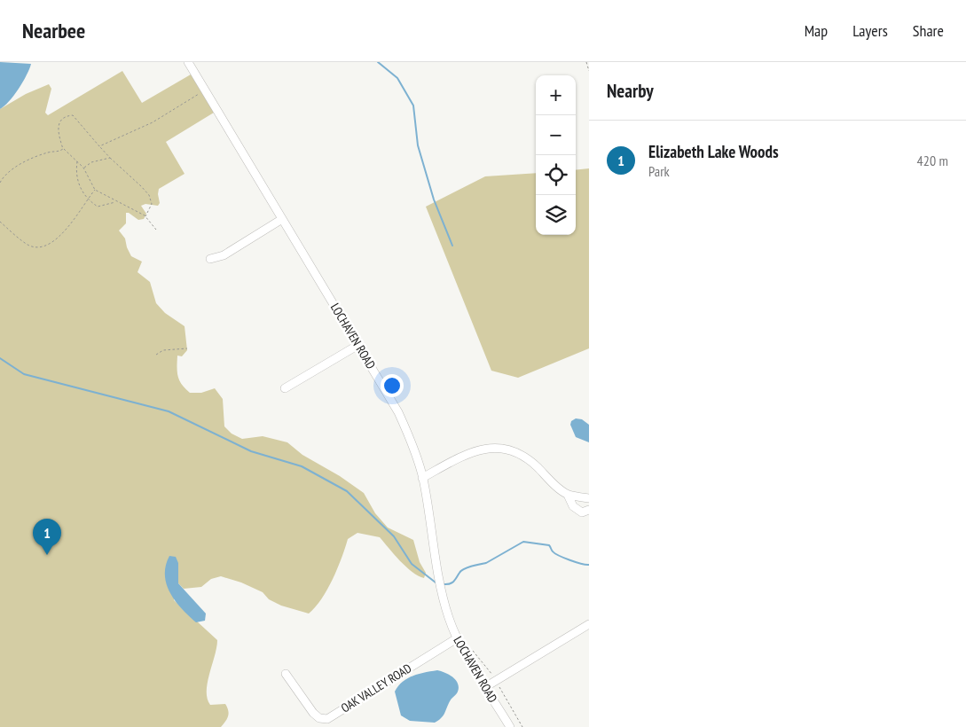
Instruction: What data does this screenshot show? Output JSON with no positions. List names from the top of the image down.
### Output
{
  "streets": {
    "street": ["LOCHAVEN ROAD", "OAK VALLEY ROAD"]
  },
  "crossings": [
    ["LOCHAVEN ROAD", "OAK VALLEY ROAD"]
  ],
  "page": {
    "header": "Nearbee",
    "nav": ["Map", "Layers", "Share"],
    "heading": "Nearby",
    "map_buttons": ["+", "−"],
    "list": [
      {
        "mark": "1",
        "name": "Elizabeth Lake Woods",
        "note": "Park",
        "value": "420 m"
      }
    ],
    "pins": "1"
  }
}
